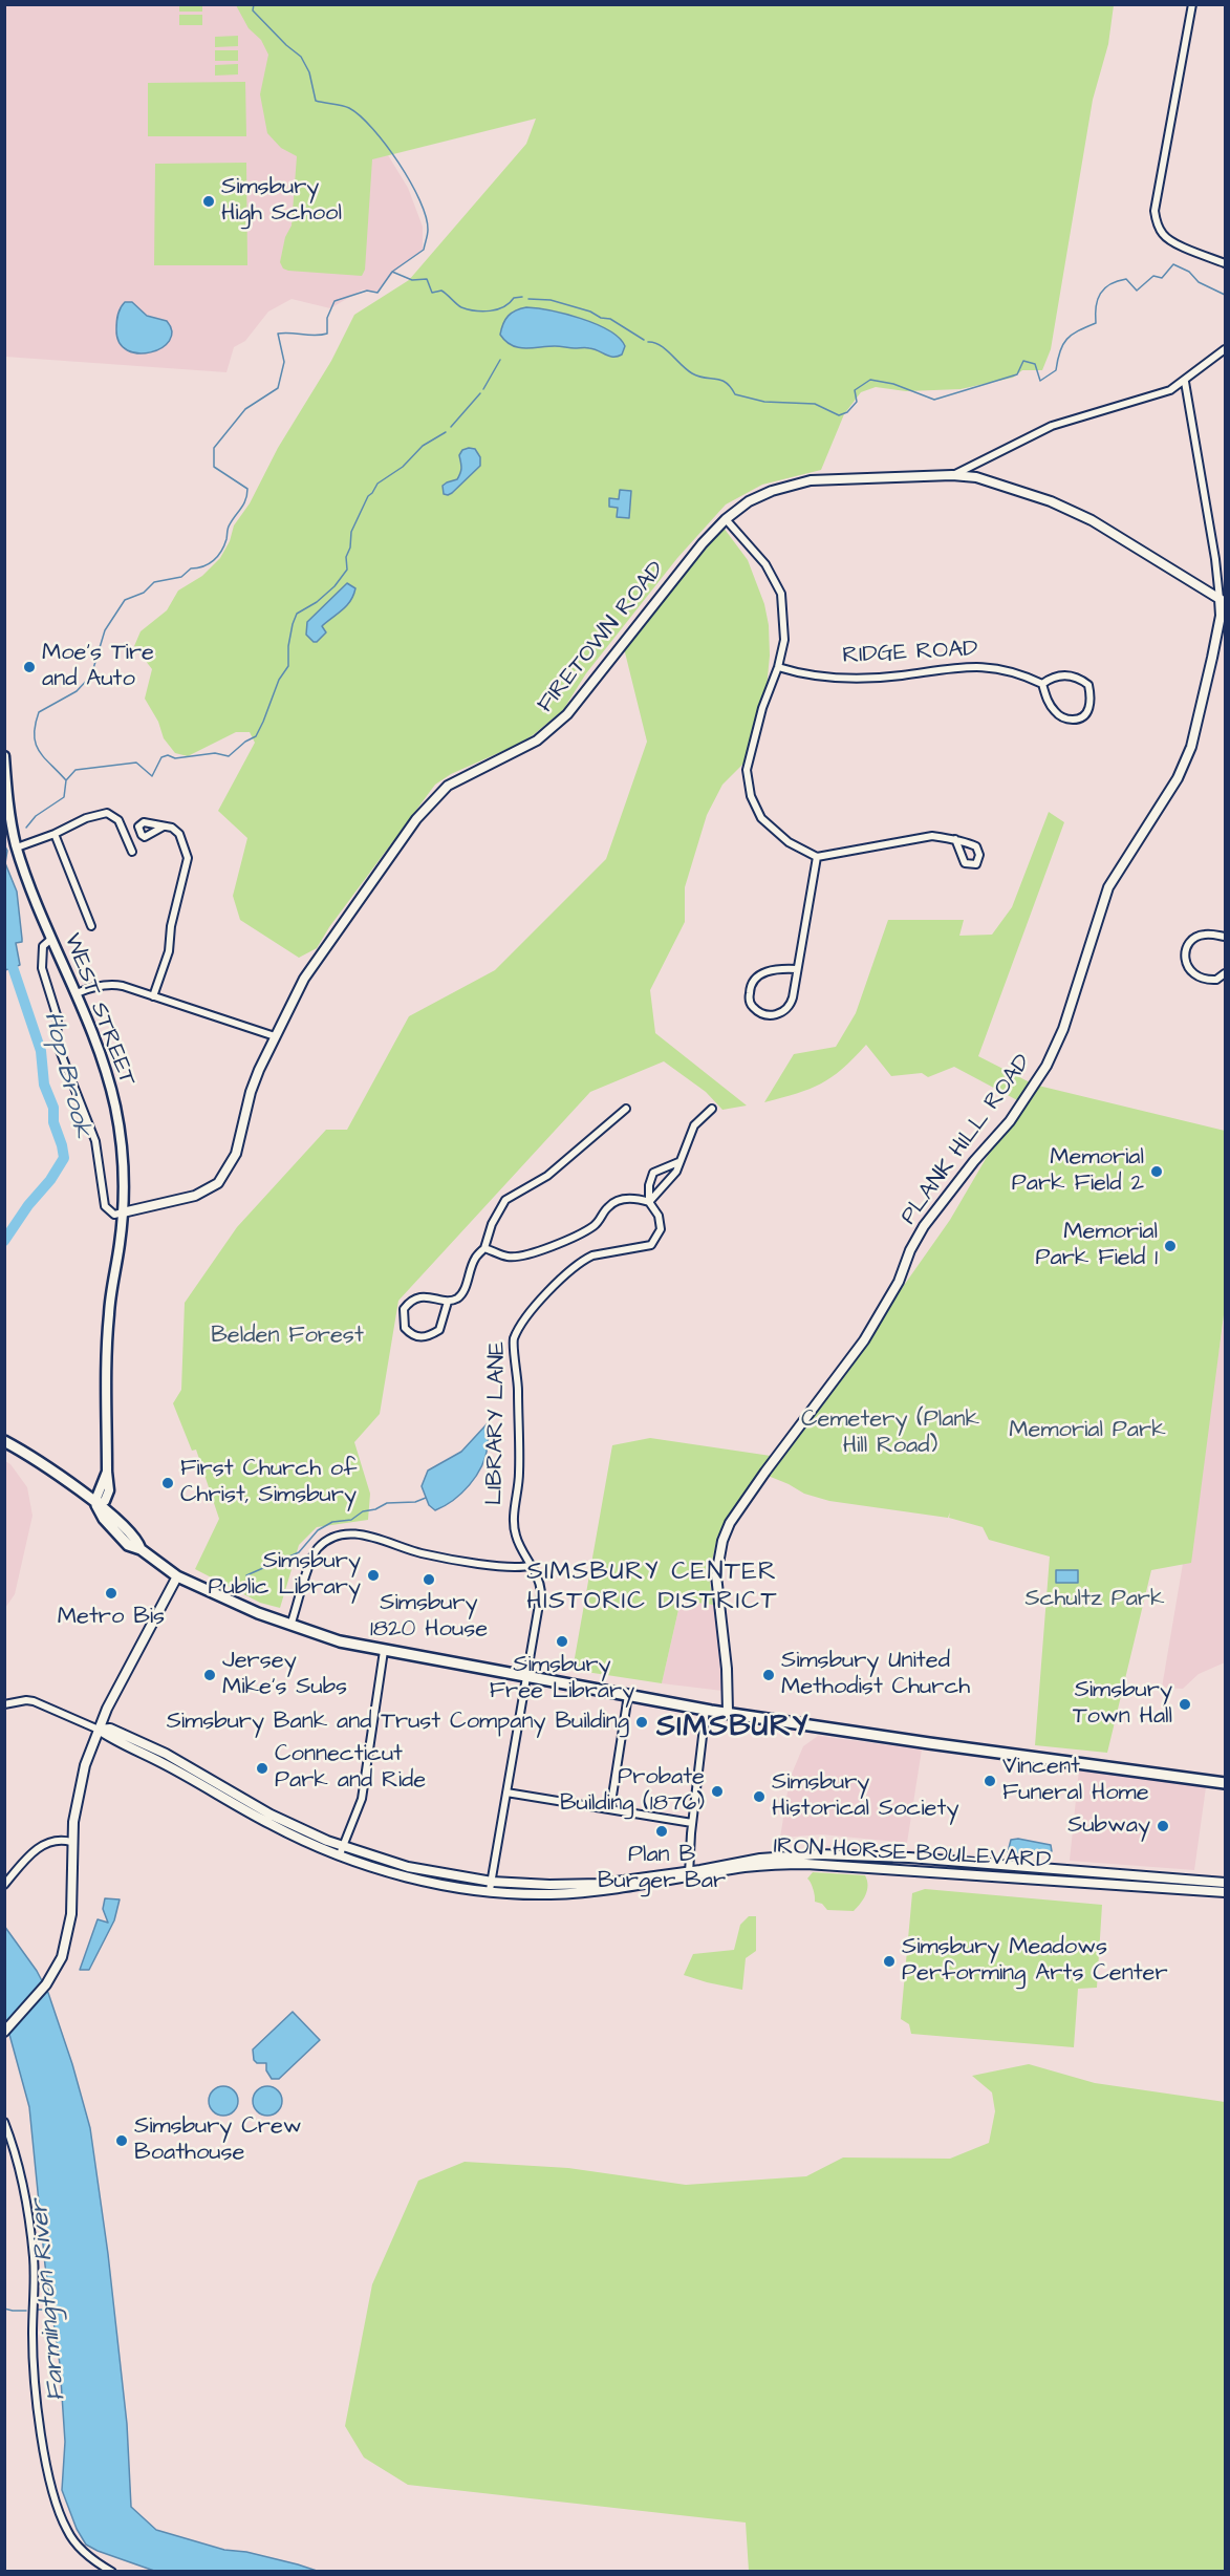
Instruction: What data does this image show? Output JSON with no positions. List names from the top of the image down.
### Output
{
  "streets": {
    "main road": ["WEST STREET"],
    "street": [
      "FIRETOWN ROAD",
      "RIDGE ROAD",
      "PLANK HILL ROAD",
      "LIBRARY LANE",
      "IRON HORSE BOULEVARD"
    ]
  },
  "crossings": [
    ["FIRETOWN ROAD", "WEST STREET"],
    ["FIRETOWN ROAD", "PLANK HILL ROAD"],
    ["LIBRARY LANE", "IRON HORSE BOULEVARD"]
  ],
  "districts": ["SIMSBURY CENTER HISTORIC DISTRICT", "SIMSBURY"],
  "water": ["Hop Brook", "Farmington River"],
  "parks": [
    "Belden Forest",
    "Cemetery (Plank Hill Road)",
    "Memorial Park",
    "Schultz Park"
  ],
  "places": [
    "Simsbury High School",
    "Moe's Tire and Auto",
    "Memorial Park Field 2",
    "Memorial Park Field 1",
    "First Church of Christ, Simsbury",
    "Simsbury Public Library",
    "Simsbury 1820 House",
    "Metro Bis",
    "Simsbury Free Library",
    "Jersey Mike's Subs",
    "Simsbury United Methodist Church",
    "Simsbury Town Hall",
    "Simsbury Bank and Trust Company Building",
    "Connecticut Park and Ride",
    "Vincent Funeral Home",
    "Probate Building (1876)",
    "Simsbury Historical Society",
    "Subway",
    "Plan B Burger Bar",
    "Simsbury Meadows Performing Arts Center",
    "Simsbury Crew Boathouse"
  ]
}
